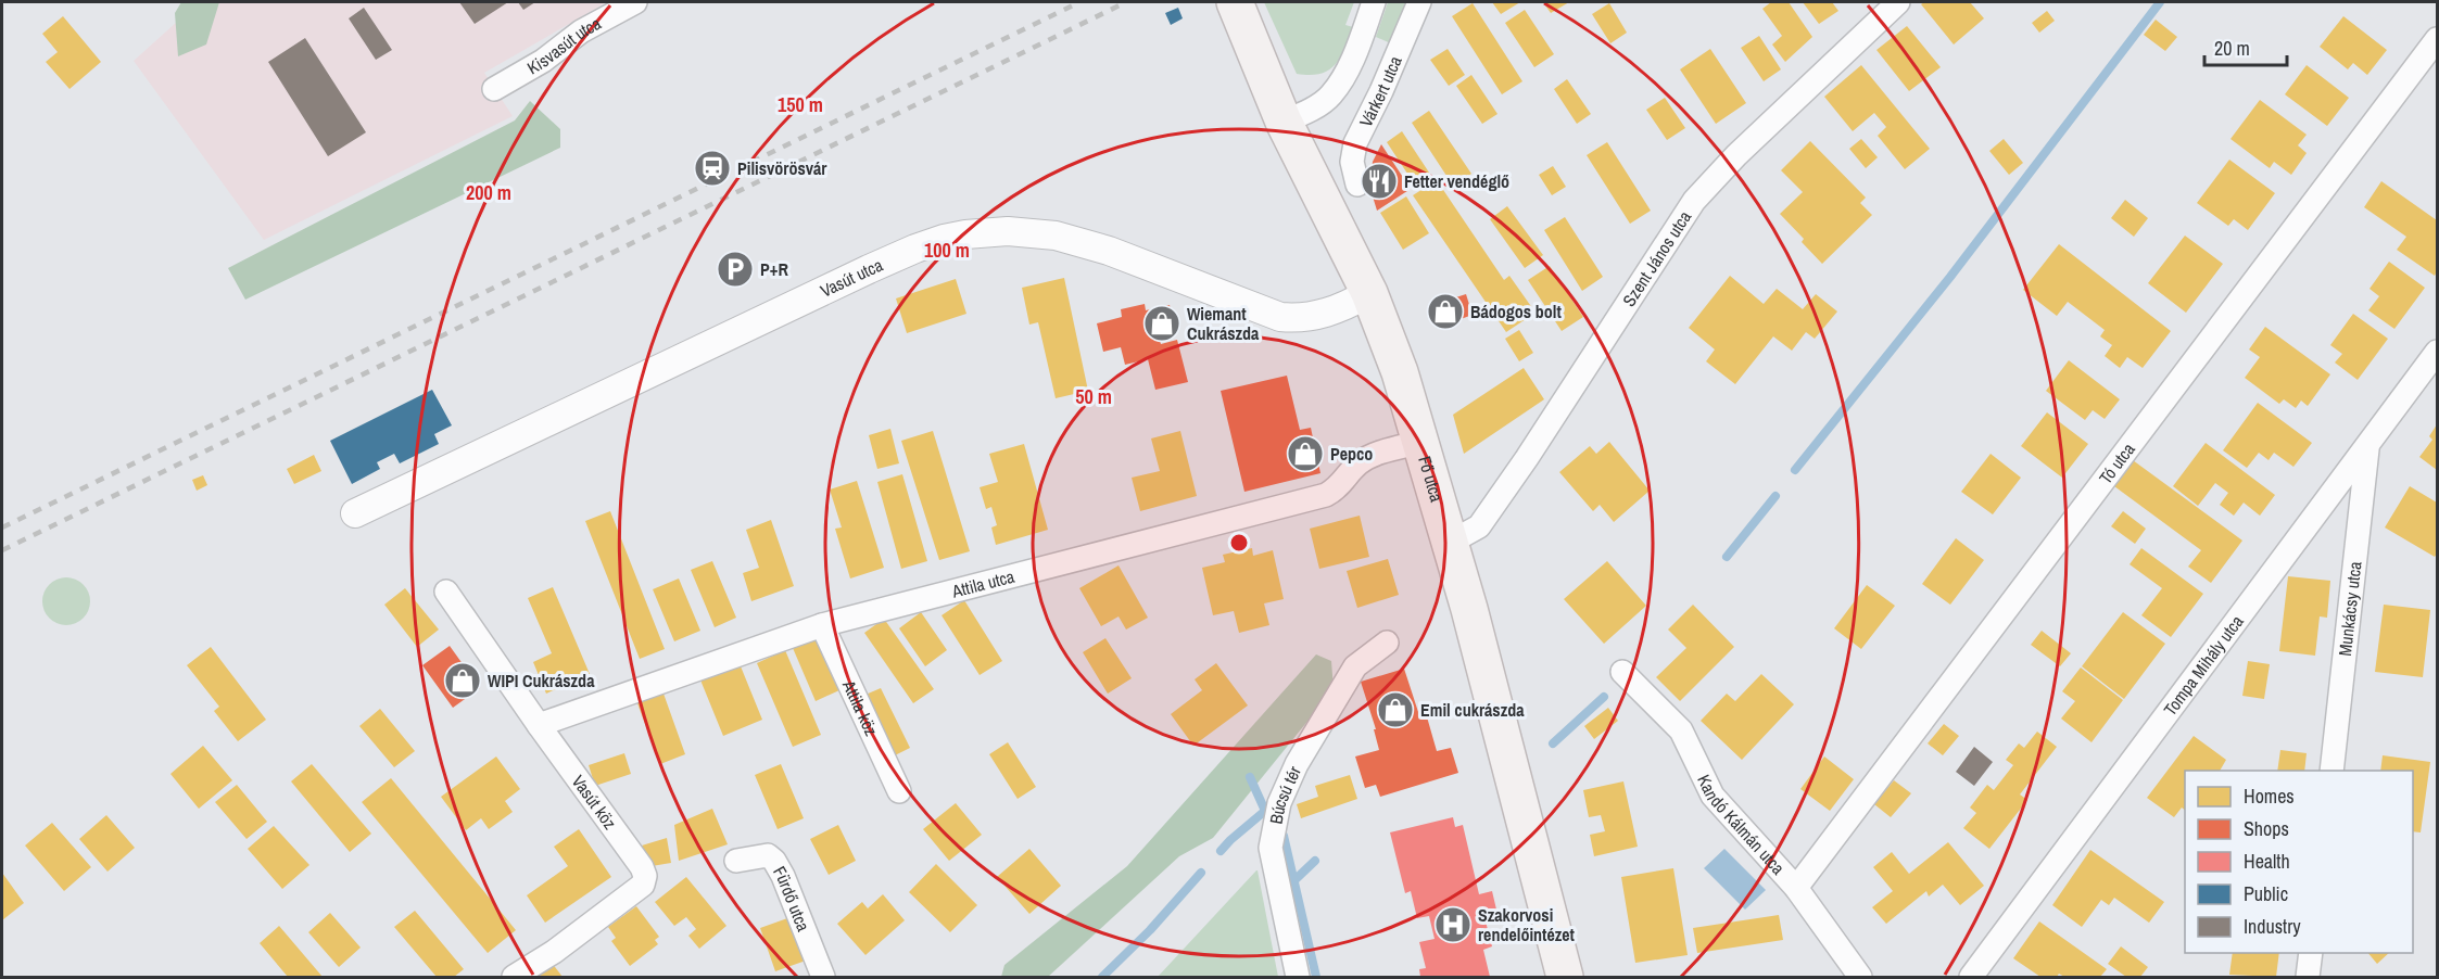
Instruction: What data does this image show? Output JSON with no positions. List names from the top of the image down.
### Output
{
  "streets": {
    "main road": ["Fő utca"],
    "street": [
      "Kisvasút utca",
      "Várkert utca",
      "Szent János utca",
      "Vasút utca",
      "Tó utca",
      "Attila utca",
      "Munkácsy utca",
      "Tompa Mihály utca",
      "Attila köz",
      "Búcsú tér",
      "Vasút köz",
      "Kandó Kálmán utca",
      "Fürdő utca"
    ]
  },
  "crossings": [
    ["Szent János utca", "Fő utca"],
    ["Vasút utca", "Fő utca"],
    ["Tó utca", "Kandó Kálmán utca"],
    ["Fő utca", "Attila utca"],
    ["Attila utca", "Attila köz"],
    ["Attila utca", "Vasút köz"],
    ["Munkácsy utca", "Tompa Mihály utca"]
  ],
  "places": {
    "station": ["Pilisvörösvár"],
    "restaurant": ["Fetter vendéglő"],
    "parking": ["P+R"],
    "shop": [
      "Bádogos bolt",
      "Wiemant Cukrászda",
      "Pepco",
      "WIPI Cukrászda",
      "Emil cukrászda"
    ],
    "hospital": ["Szakorvosi rendelőintézet"]
  },
  "legend": [
    "Homes",
    "Shops",
    "Health",
    "Public",
    "Industry"
  ],
  "scale_bar": "20 m",
  "rings": [
    "150 m",
    "200 m",
    "100 m",
    "50 m"
  ]
}
